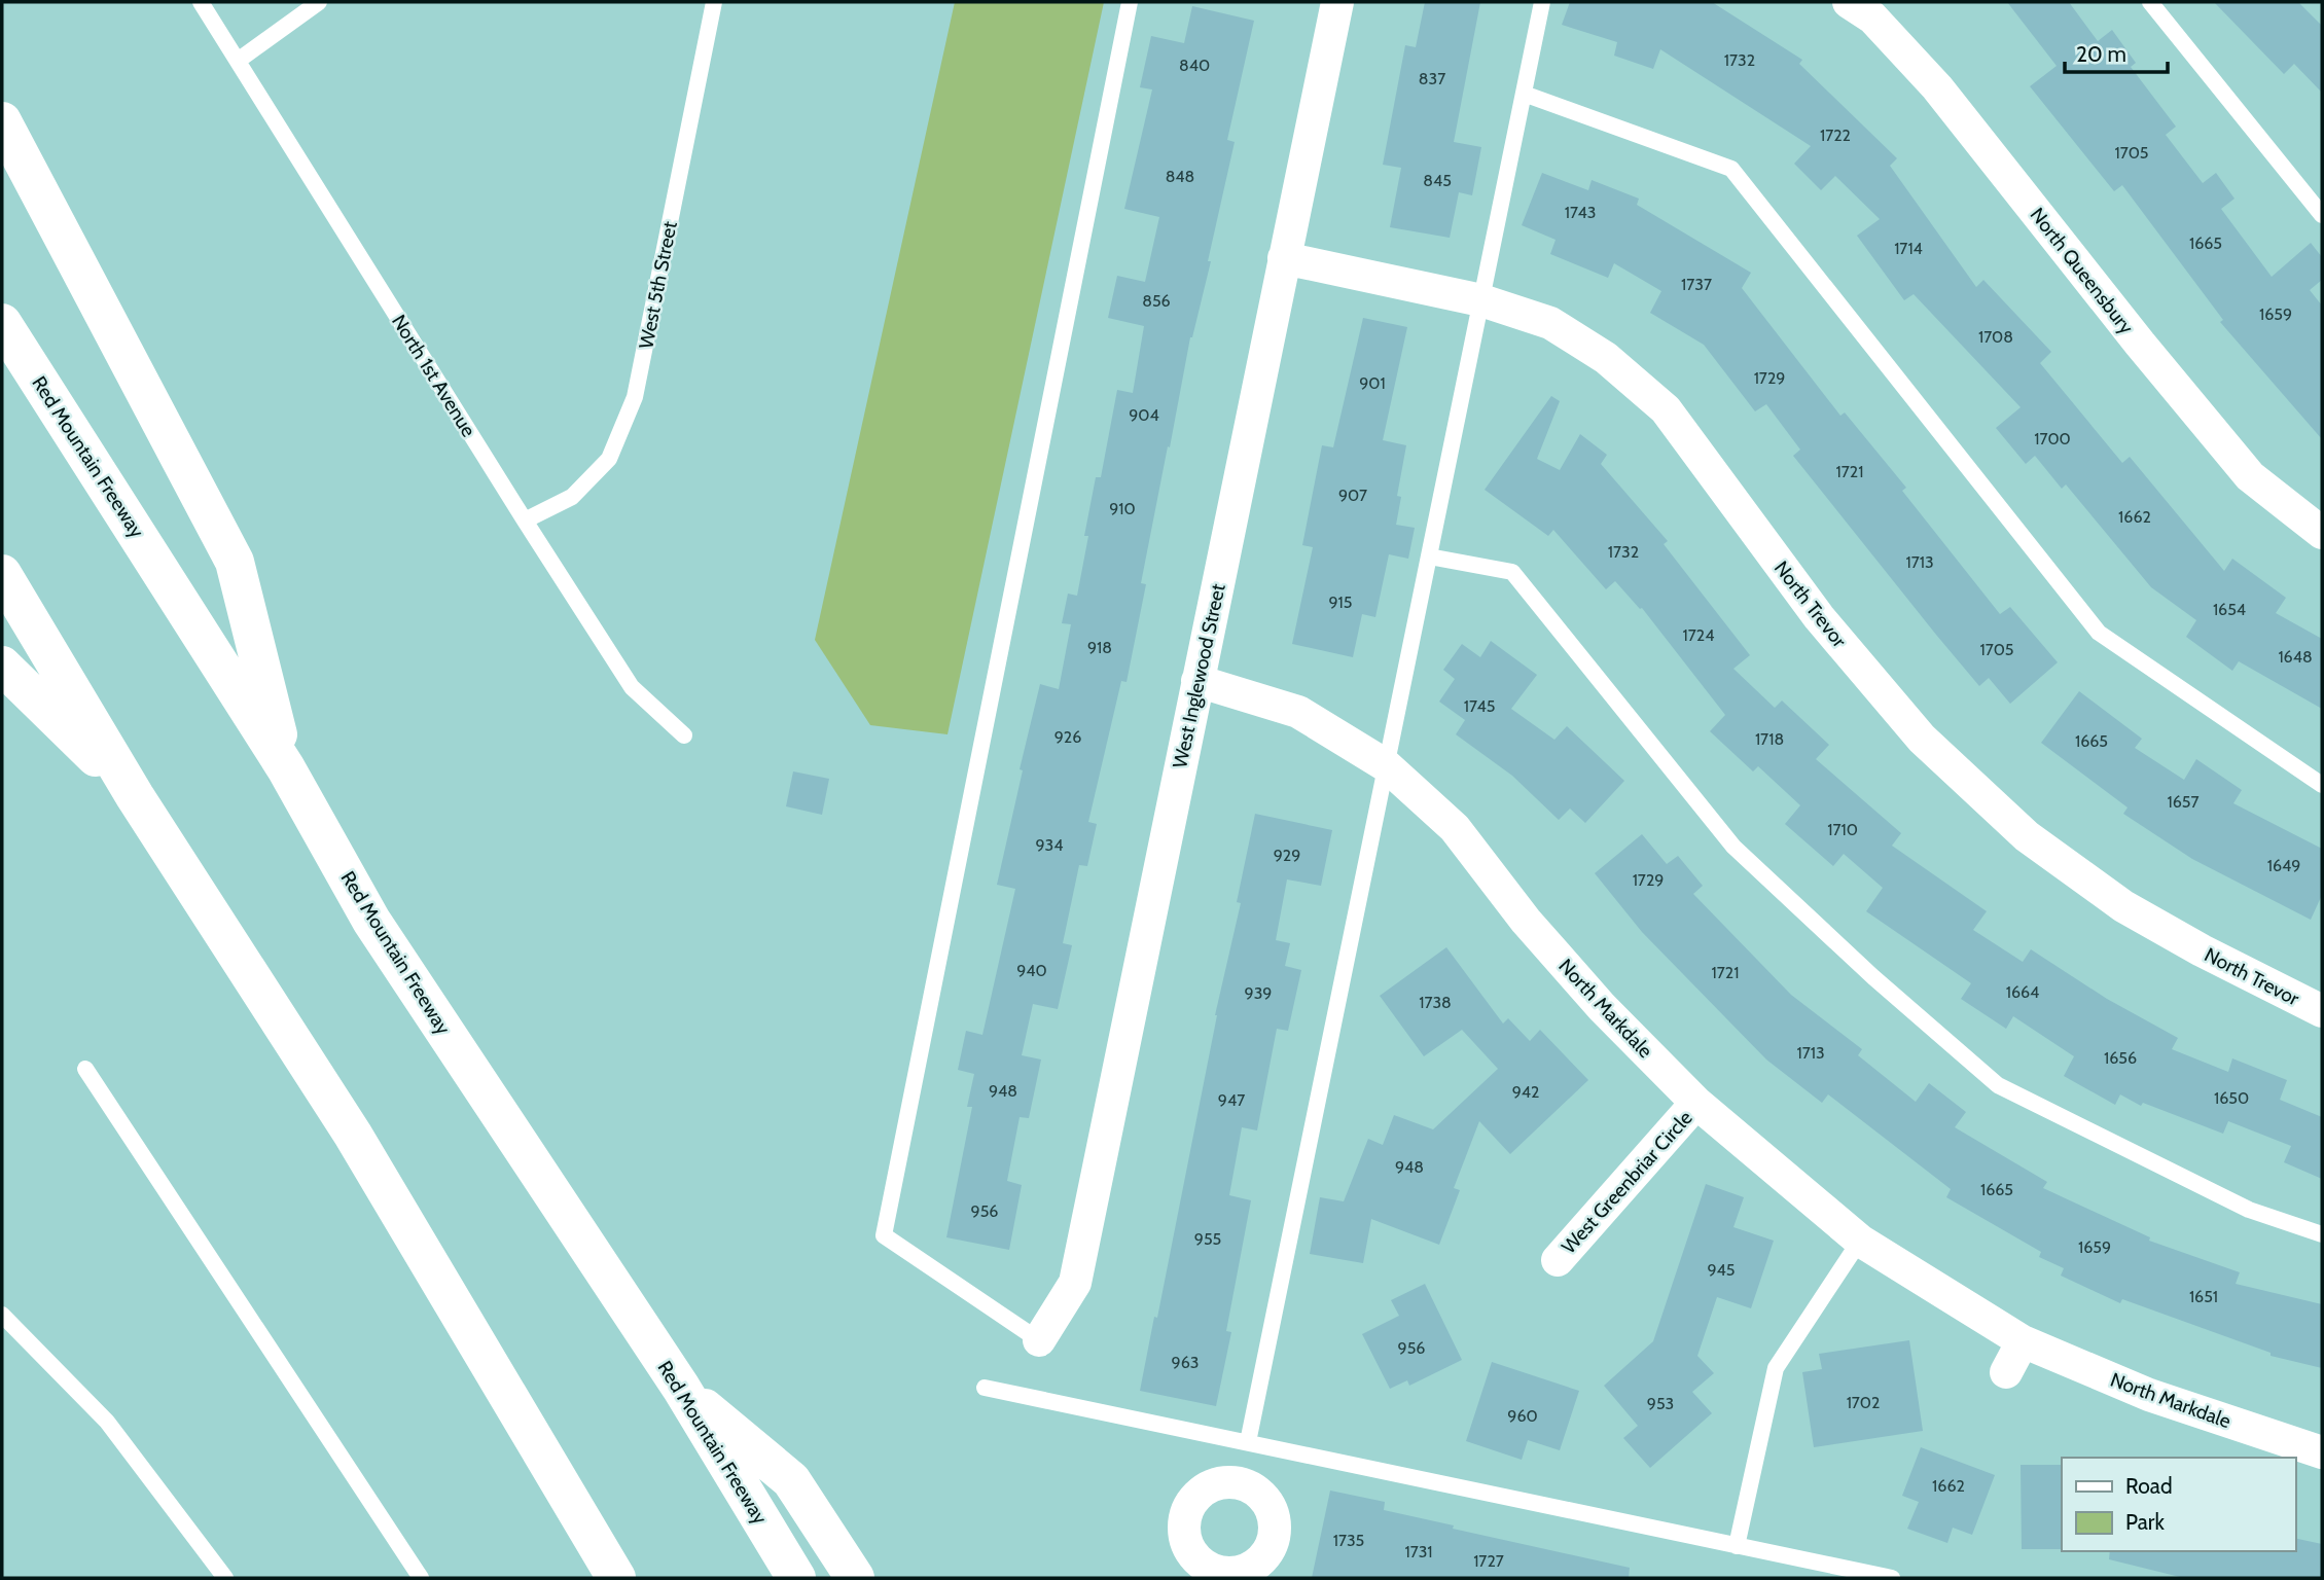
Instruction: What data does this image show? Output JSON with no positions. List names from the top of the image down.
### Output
{
  "streets": {
    "highway": ["Red Mountain Freeway"],
    "street": [
      "North Queensbury",
      "North Trevor",
      "West Inglewood Street",
      "North Markdale",
      "West Greenbriar Circle"
    ],
    "lane": ["West 5th Street", "North 1st Avenue"]
  },
  "crossings": [
    ["West 5th Street", "North 1st Avenue"],
    ["North Trevor", "West Inglewood Street"],
    ["West Inglewood Street", "North Markdale"],
    ["North Markdale", "West Greenbriar Circle"]
  ],
  "house_numbers": [
    "1732",
    "840",
    "837",
    "1722",
    "1705",
    "848",
    "845",
    "1743",
    "1665",
    "1714",
    "1737",
    "856",
    "1659",
    "1708",
    "1729",
    "901",
    "904",
    "1700",
    "1721",
    "907",
    "910",
    "1662",
    "1732",
    "1713",
    "915",
    "1654",
    "1724",
    "918",
    "1705",
    "1648",
    "1745",
    "926",
    "1718",
    "1665",
    "1657",
    "1710",
    "934",
    "929",
    "1649",
    "1729",
    "940",
    "1721",
    "1664",
    "939",
    "1738",
    "1713",
    "1656",
    "948",
    "942",
    "1650",
    "947",
    "948",
    "1665",
    "956",
    "955",
    "1659",
    "945",
    "1651",
    "956",
    "963",
    "1702",
    "953",
    "960",
    "1662",
    "1735",
    "1731",
    "1727"
  ],
  "legend": ["Road", "Park"],
  "scale_bar": "20 m"
}
